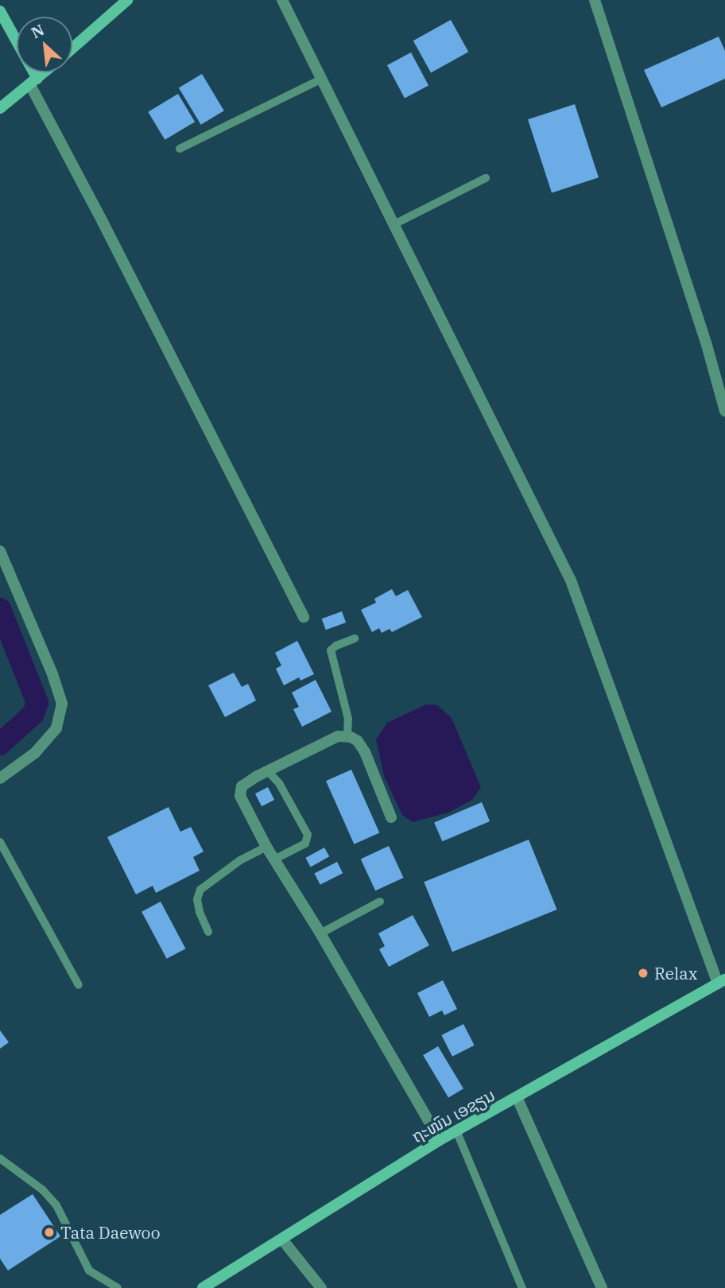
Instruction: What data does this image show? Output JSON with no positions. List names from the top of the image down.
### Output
{
  "streets": {
    "main road": ["ຖະໜົນ ເອຊຽນ"]
  },
  "places": ["Relax", "Tata Daewoo"],
  "north": "top left"
}
